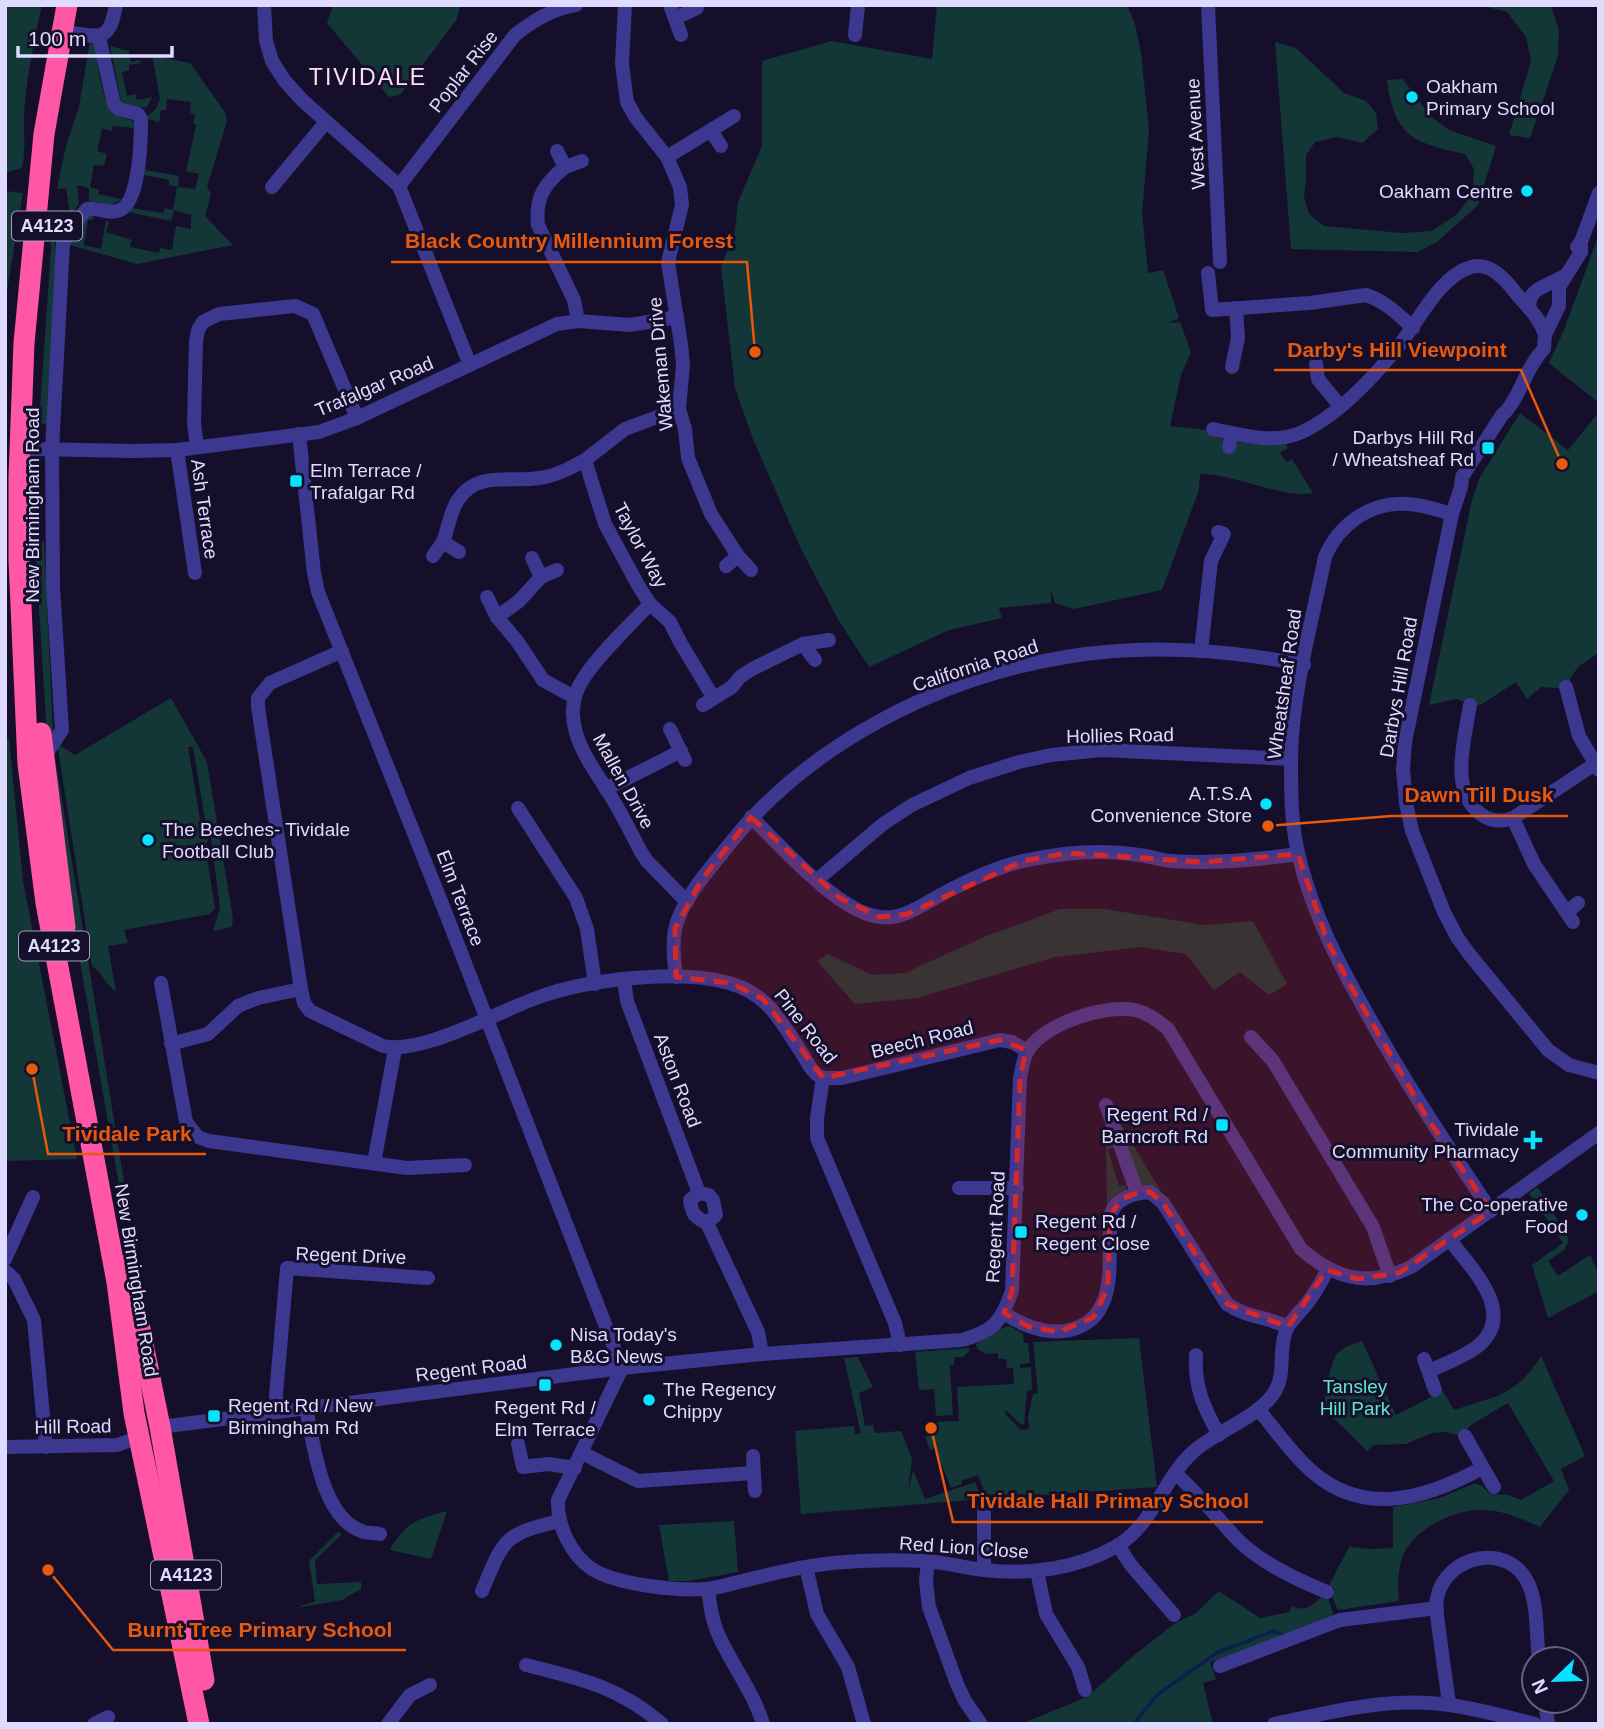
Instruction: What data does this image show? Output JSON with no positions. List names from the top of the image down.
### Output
{
  "streets": {
    "highway": ["A4123", "New Birmingham Road"],
    "street": [
      "Poplar Rise",
      "West Avenue",
      "Wakeman Drive",
      "Trafalgar Road",
      "Ash Terrace",
      "Taylor Way",
      "California Road",
      "Wheatsheaf Road",
      "Darbys Hill Road",
      "Hollies Road",
      "Mallen Drive",
      "Elm Terrace",
      "Pine Road",
      "Beech Road",
      "Aston Road",
      "Regent Road",
      "Regent Drive",
      "Hill Road",
      "Red Lion Close"
    ]
  },
  "crossings": [
    ["Wakeman Drive", "Trafalgar Road"],
    ["Trafalgar Road", "New Birmingham Road"],
    ["Trafalgar Road", "Ash Terrace"],
    ["Trafalgar Road", "Elm Terrace"],
    ["New Birmingham Road", "Regent Road"],
    ["New Birmingham Road", "Hill Road"],
    ["California Road", "Wheatsheaf Road"],
    ["California Road", "Mallen Drive"],
    ["California Road", "Pine Road"],
    ["Wheatsheaf Road", "Darbys Hill Road"],
    ["Wheatsheaf Road", "Hollies Road"],
    ["Elm Terrace", "Pine Road"],
    ["Elm Terrace", "Regent Road"],
    ["Pine Road", "Beech Road"],
    ["Pine Road", "Aston Road"],
    ["Pine Road", "Regent Road"],
    ["Beech Road", "Regent Road"],
    ["Aston Road", "Regent Road"],
    ["Regent Road", "Regent Drive"]
  ],
  "districts": ["TIVIDALE"],
  "parks": ["Tansley Hill Park"],
  "places": {
    "other": [
      "Oakham Primary School",
      "Oakham Centre",
      "Black Country Millennium Forest",
      "Darby's Hill Viewpoint",
      "A.T.S.A Convenience Store",
      "Dawn Till Dusk",
      "The Beeches- Tividale Football Club",
      "Tividale Park",
      "The Co-operative Food",
      "Nisa Today's B&G News",
      "The Regency Chippy",
      "Tividale Hall Primary School",
      "Burnt Tree Primary School"
    ],
    "transit": [
      "Darbys Hill Rd / Wheatsheaf Rd",
      "Elm Terrace / Trafalgar Rd",
      "Regent Rd / Barncroft Rd",
      "Regent Rd / Regent Close",
      "Regent Rd / Elm Terrace",
      "Regent Rd / New Birmingham Rd"
    ],
    "health": ["Tividale Community Pharmacy"]
  },
  "scale_bar": "100 m",
  "north": "bottom left"
}
